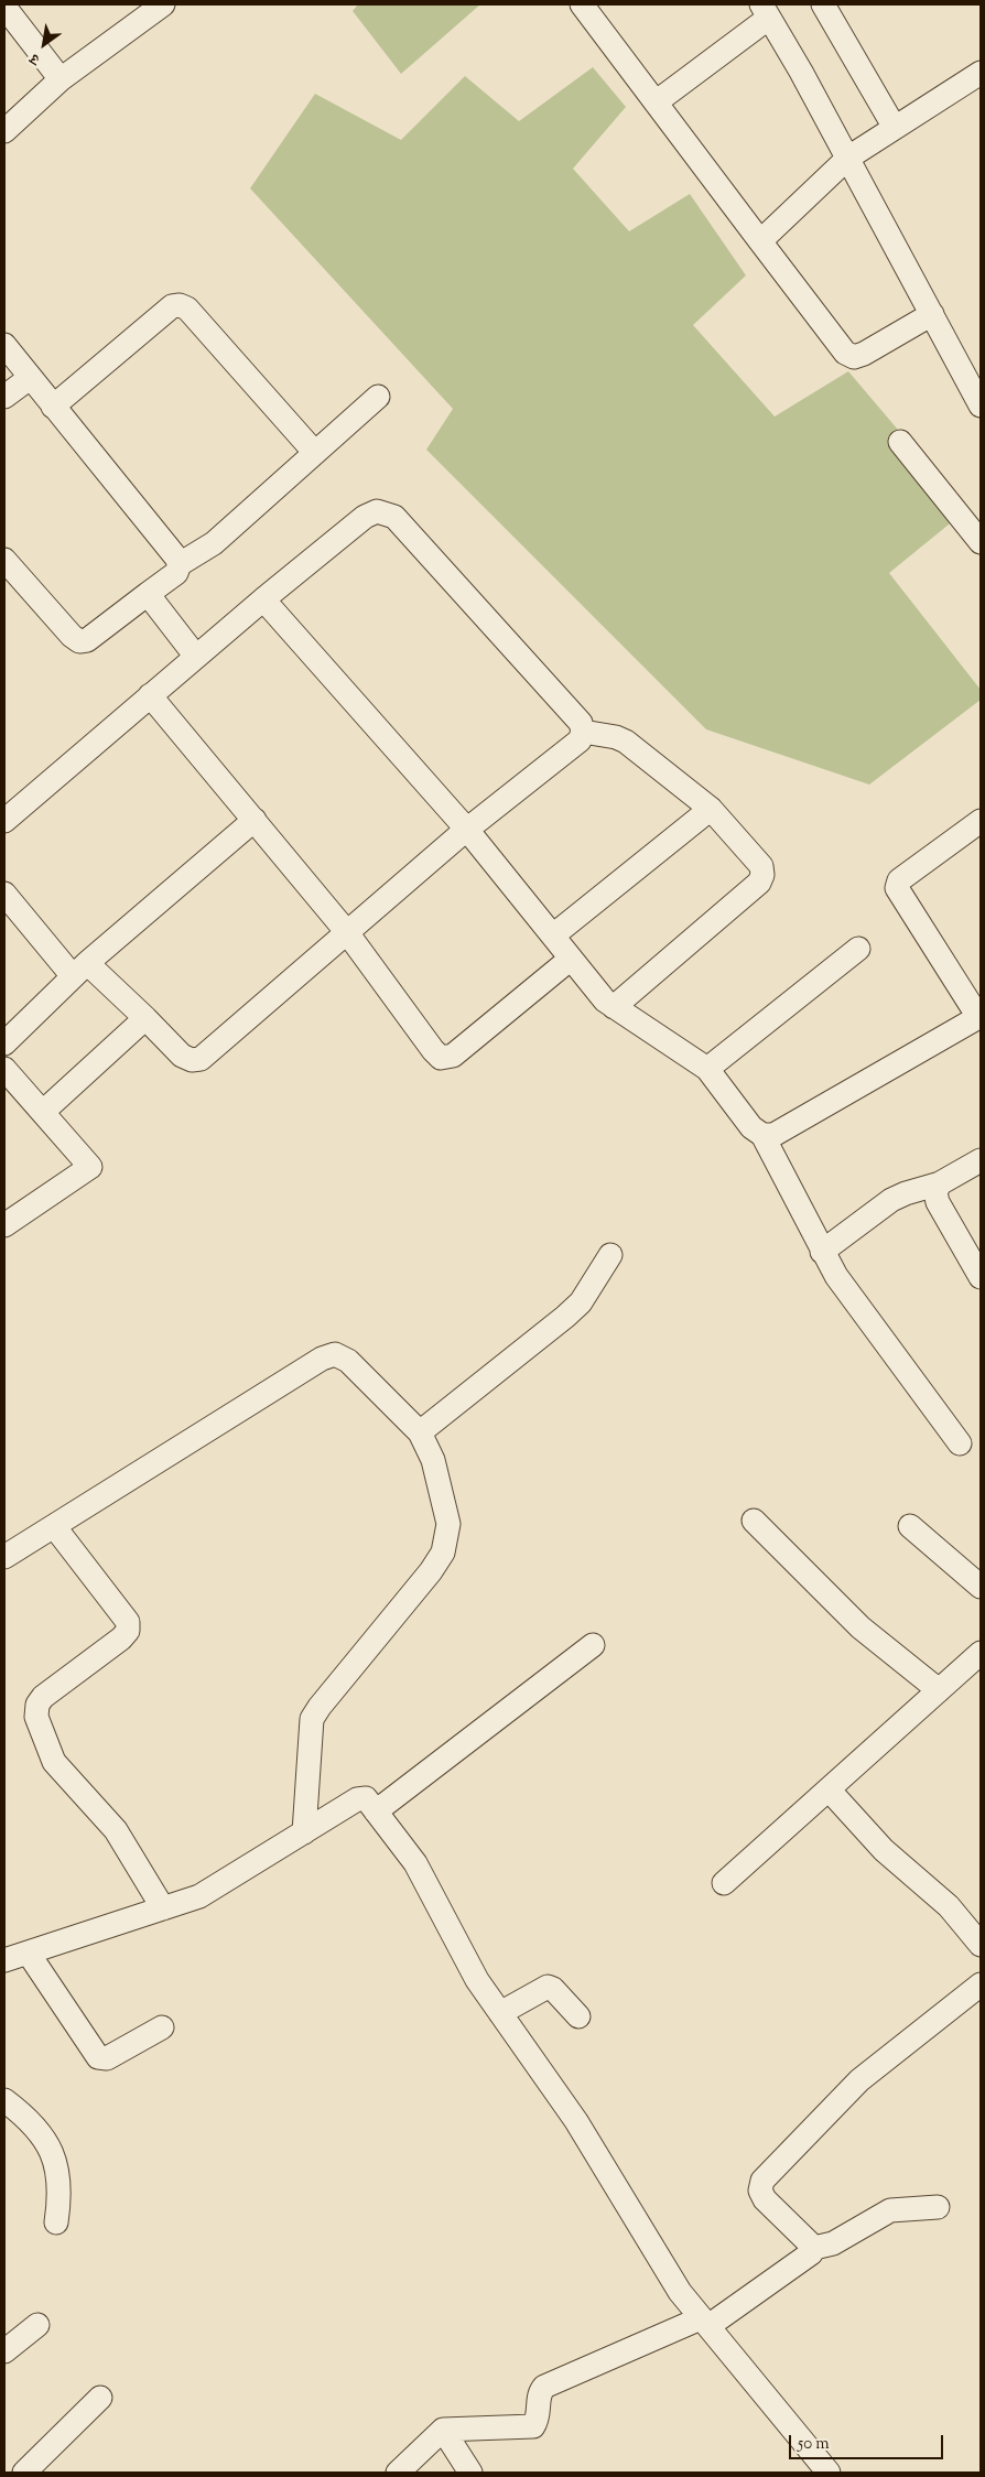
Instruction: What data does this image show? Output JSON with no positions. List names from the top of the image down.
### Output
{
  "scale_bar": "50 m",
  "north": "bottom left"
}
